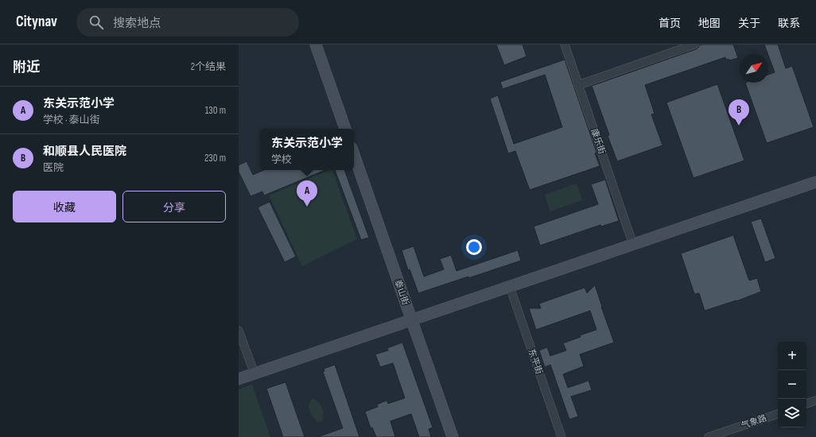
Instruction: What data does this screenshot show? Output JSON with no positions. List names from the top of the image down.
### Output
{
  "streets": {
    "main road": ["泰山街"],
    "street": ["康乐街", "东平街", "气象路"]
  },
  "north": "top right",
  "page": {
    "header": "Citynav",
    "search": "搜索地点",
    "nav": [
      "首页",
      "地图",
      "关于",
      "联系"
    ],
    "heading": ["附近", "2个结果"],
    "list": [
      {
        "mark": "A",
        "name": "东关示范小学",
        "note": "学校 · 泰山街",
        "value": "130 m"
      },
      {
        "mark": "B",
        "name": "和顺县人民医院",
        "note": "医院",
        "value": "230 m"
      }
    ],
    "pins": ["B", "A"],
    "popup": ["东关示范小学", "学校"],
    "buttons": ["收藏", "分享"],
    "map_buttons": ["+", "−"]
  }
}
